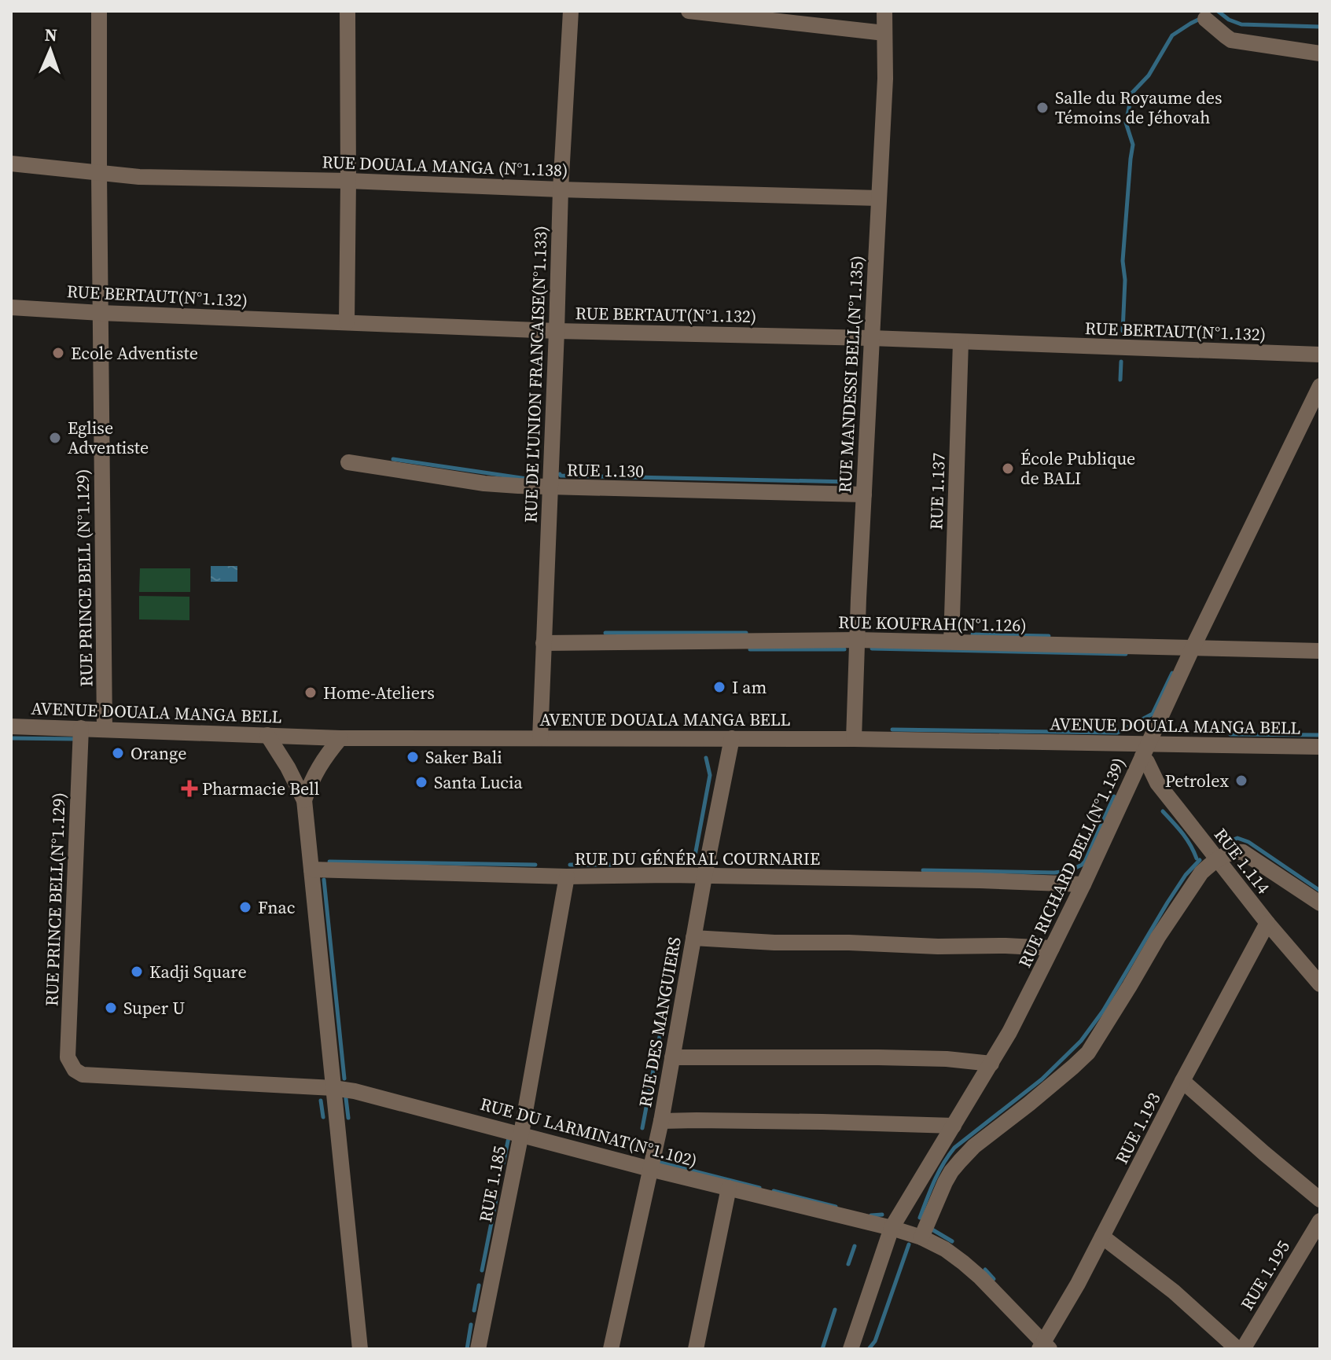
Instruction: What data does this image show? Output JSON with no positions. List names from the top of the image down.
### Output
{
  "streets": {
    "street": [
      "RUE DOUALA MANGA (N°1.138)",
      "RUE BERTAUT(N°1.132)",
      "RUE DE L'UNION FRANCAISE(N°1.133)",
      "RUE MANDESSI BELL(N°1.135)",
      "RUE 1.130",
      "RUE 1.137",
      "RUE PRINCE BELL (N°1.129)",
      "RUE KOUFRAH(N°1.126)",
      "AVENUE DOUALA MANGA BELL",
      "RUE DU GÉNÉRAL COURNARIE",
      "RUE 1.114",
      "RUE RICHARD BELL(N°1.139)",
      "RUE PRINCE BELL(N°1.129)",
      "RUE DES MANGUIERS",
      "RUE 1.193",
      "RUE DU LARMINAT(N°1.102)",
      "RUE 1.185",
      "RUE 1.195"
    ]
  },
  "crossings": [
    ["RUE DOUALA MANGA (N°1.138)", "RUE DE L'UNION FRANCAISE(N°1.133)"],
    ["RUE DOUALA MANGA (N°1.138)", "RUE MANDESSI BELL(N°1.135)"],
    ["RUE DOUALA MANGA (N°1.138)", "RUE PRINCE BELL (N°1.129)"],
    ["RUE BERTAUT(N°1.132)", "RUE DE L'UNION FRANCAISE(N°1.133)"],
    ["RUE BERTAUT(N°1.132)", "RUE MANDESSI BELL(N°1.135)"],
    ["RUE BERTAUT(N°1.132)", "RUE 1.137"],
    ["RUE BERTAUT(N°1.132)", "RUE PRINCE BELL (N°1.129)"],
    ["RUE DE L'UNION FRANCAISE(N°1.133)", "RUE 1.130"],
    ["RUE DE L'UNION FRANCAISE(N°1.133)", "RUE KOUFRAH(N°1.126)"],
    ["RUE DE L'UNION FRANCAISE(N°1.133)", "AVENUE DOUALA MANGA BELL"],
    ["RUE MANDESSI BELL(N°1.135)", "RUE 1.130"],
    ["RUE MANDESSI BELL(N°1.135)", "RUE KOUFRAH(N°1.126)"],
    ["RUE MANDESSI BELL(N°1.135)", "AVENUE DOUALA MANGA BELL"],
    ["RUE 1.137", "RUE KOUFRAH(N°1.126)"],
    ["RUE PRINCE BELL (N°1.129)", "AVENUE DOUALA MANGA BELL"],
    ["RUE KOUFRAH(N°1.126)", "RUE RICHARD BELL(N°1.139)"],
    ["AVENUE DOUALA MANGA BELL", "RUE 1.114"],
    ["AVENUE DOUALA MANGA BELL", "RUE RICHARD BELL(N°1.139)"],
    ["AVENUE DOUALA MANGA BELL", "RUE PRINCE BELL(N°1.129)"],
    ["AVENUE DOUALA MANGA BELL", "RUE DES MANGUIERS"],
    ["RUE DU GÉNÉRAL COURNARIE", "RUE RICHARD BELL(N°1.139)"],
    ["RUE DU GÉNÉRAL COURNARIE", "RUE DES MANGUIERS"],
    ["RUE DU GÉNÉRAL COURNARIE", "RUE 1.185"],
    ["RUE 1.114", "RUE RICHARD BELL(N°1.139)"],
    ["RUE 1.114", "RUE 1.193"],
    ["RUE RICHARD BELL(N°1.139)", "RUE DU LARMINAT(N°1.102)"],
    ["RUE PRINCE BELL(N°1.129)", "RUE DU LARMINAT(N°1.102)"],
    ["RUE DES MANGUIERS", "RUE DU LARMINAT(N°1.102)"],
    ["RUE 1.193", "RUE DU LARMINAT(N°1.102)"],
    ["RUE DU LARMINAT(N°1.102)", "RUE 1.185"]
  ],
  "places": {
    "other": [
      "Salle du Royaume des Témoins de Jéhovah",
      "Ecole Adventiste",
      "Eglise Adventiste",
      "École Publique de BALI",
      "I am",
      "Home-Ateliers",
      "Orange",
      "Saker Bali",
      "Petrolex",
      "Santa Lucia",
      "Fnac",
      "Kadji Square",
      "Super U"
    ],
    "health": ["Pharmacie Bell"]
  },
  "north": "top"
}
